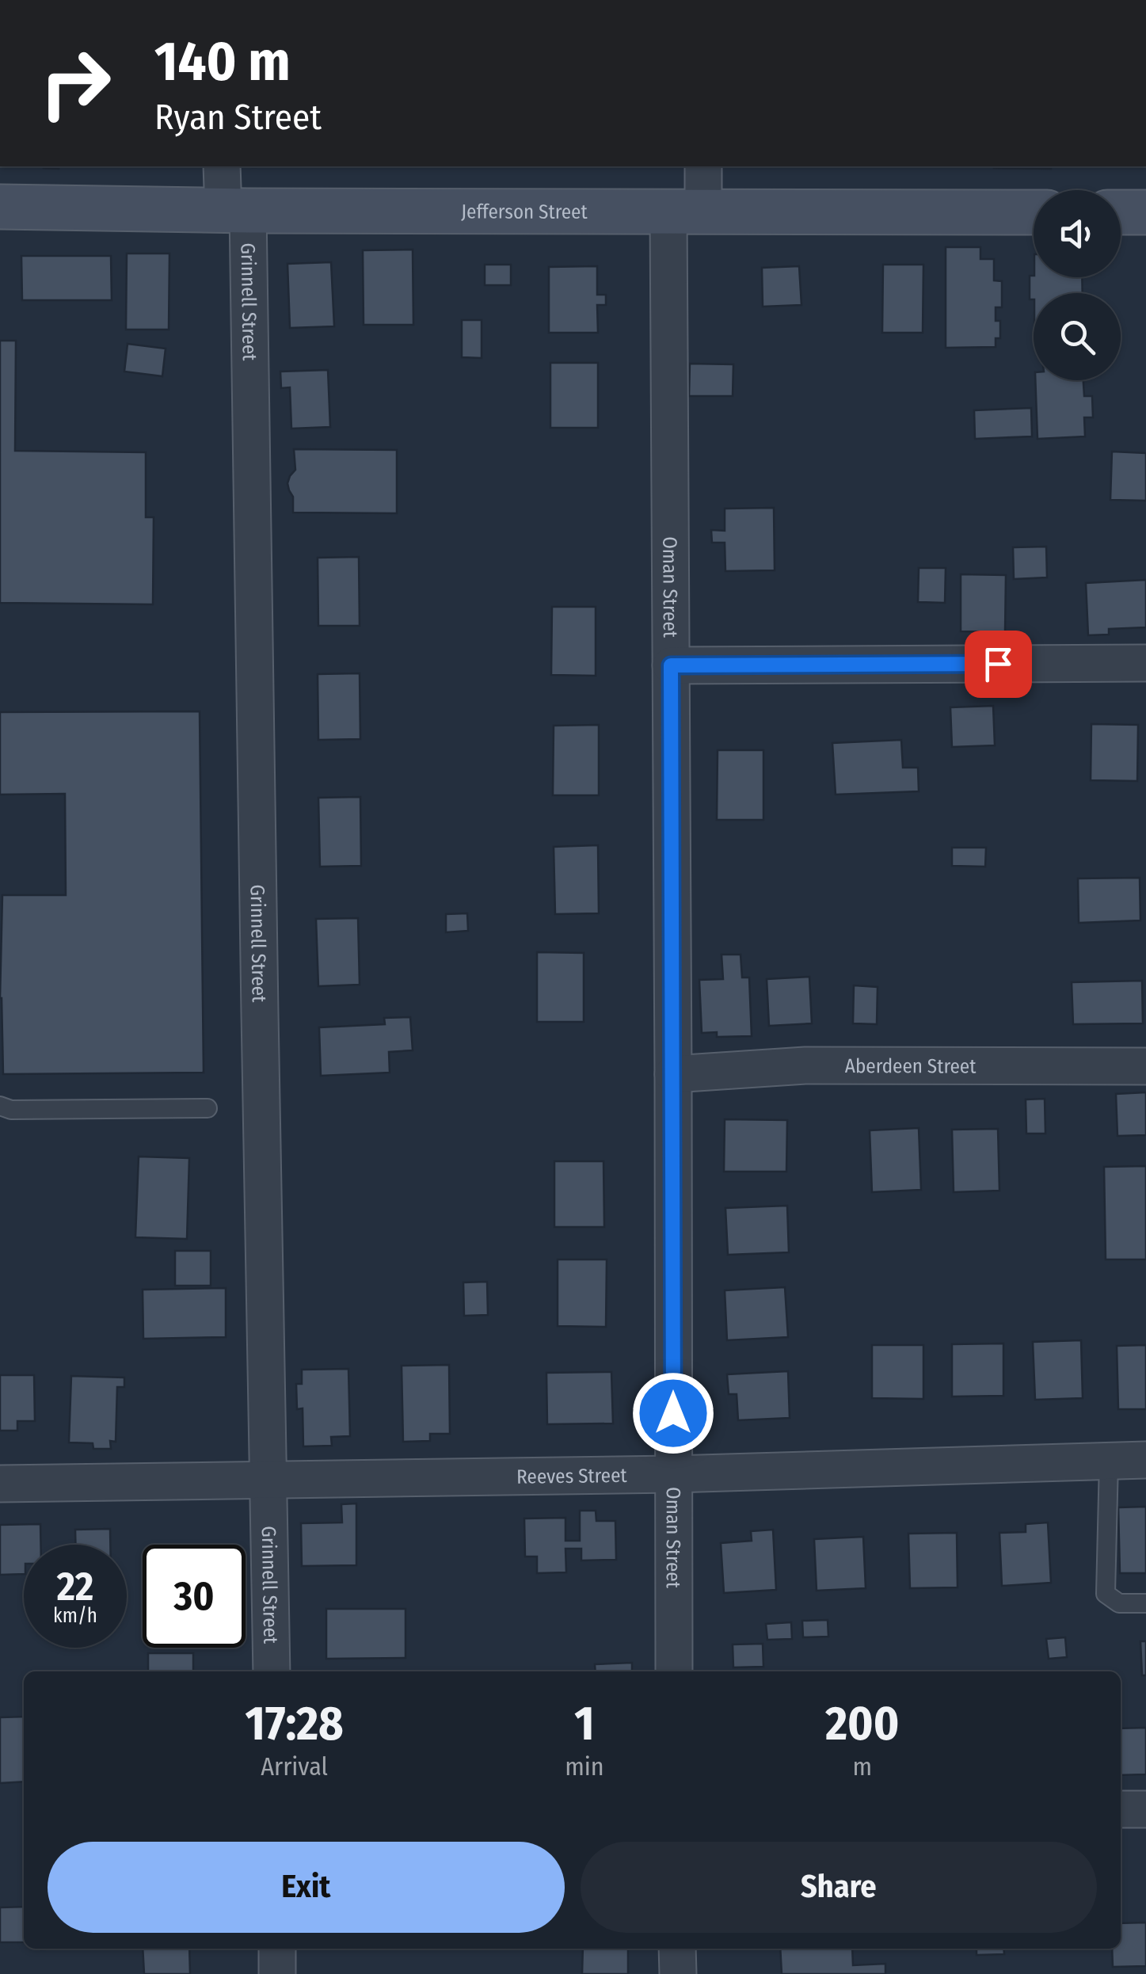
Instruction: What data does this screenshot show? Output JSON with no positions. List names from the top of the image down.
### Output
{
  "streets": {
    "main road": ["Jefferson Street"],
    "street": [
      "Grinnell Street",
      "Oman Street",
      "Aberdeen Street",
      "Reeves Street"
    ]
  },
  "crossings": [
    ["Jefferson Street", "Grinnell Street"],
    ["Jefferson Street", "Oman Street"],
    ["Grinnell Street", "Reeves Street"],
    ["Oman Street", "Aberdeen Street"],
    ["Oman Street", "Reeves Street"]
  ],
  "page": {
    "turn": ["140 m", "Ryan Street"],
    "speed": "22 km/h",
    "limit": "30",
    "eta": [
      "17:28",
      "Arrival",
      "1",
      "min",
      "200",
      "m"
    ],
    "buttons": ["Exit", "Share"]
  }
}
